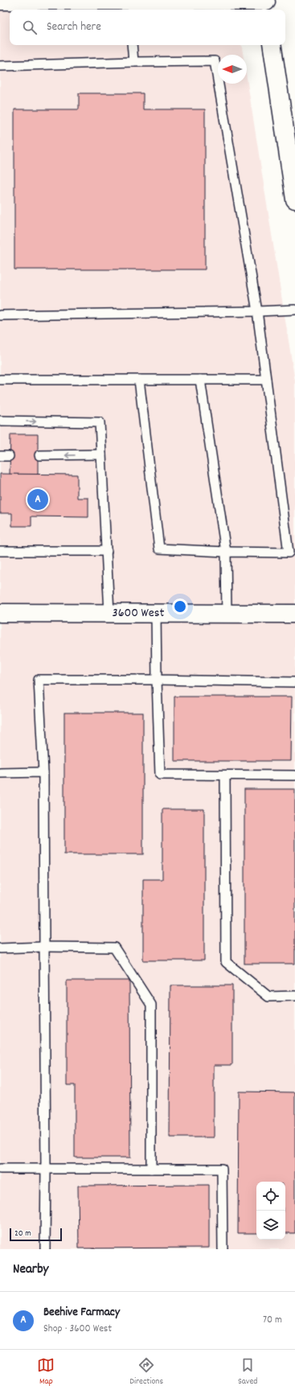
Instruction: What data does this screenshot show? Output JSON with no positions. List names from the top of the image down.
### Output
{
  "streets": {
    "street": ["3600 West"]
  },
  "scale_bar": "20 m",
  "north": "left",
  "page": {
    "search": "Search here",
    "pins": "A",
    "scale": "20 m",
    "heading": "Nearby",
    "list": [
      {
        "mark": "A",
        "name": "Beehive Farmacy",
        "note": "Shop · 3600 West",
        "value": "70 m"
      }
    ],
    "nav": ["Map", "Directions", "Saved"]
  }
}
